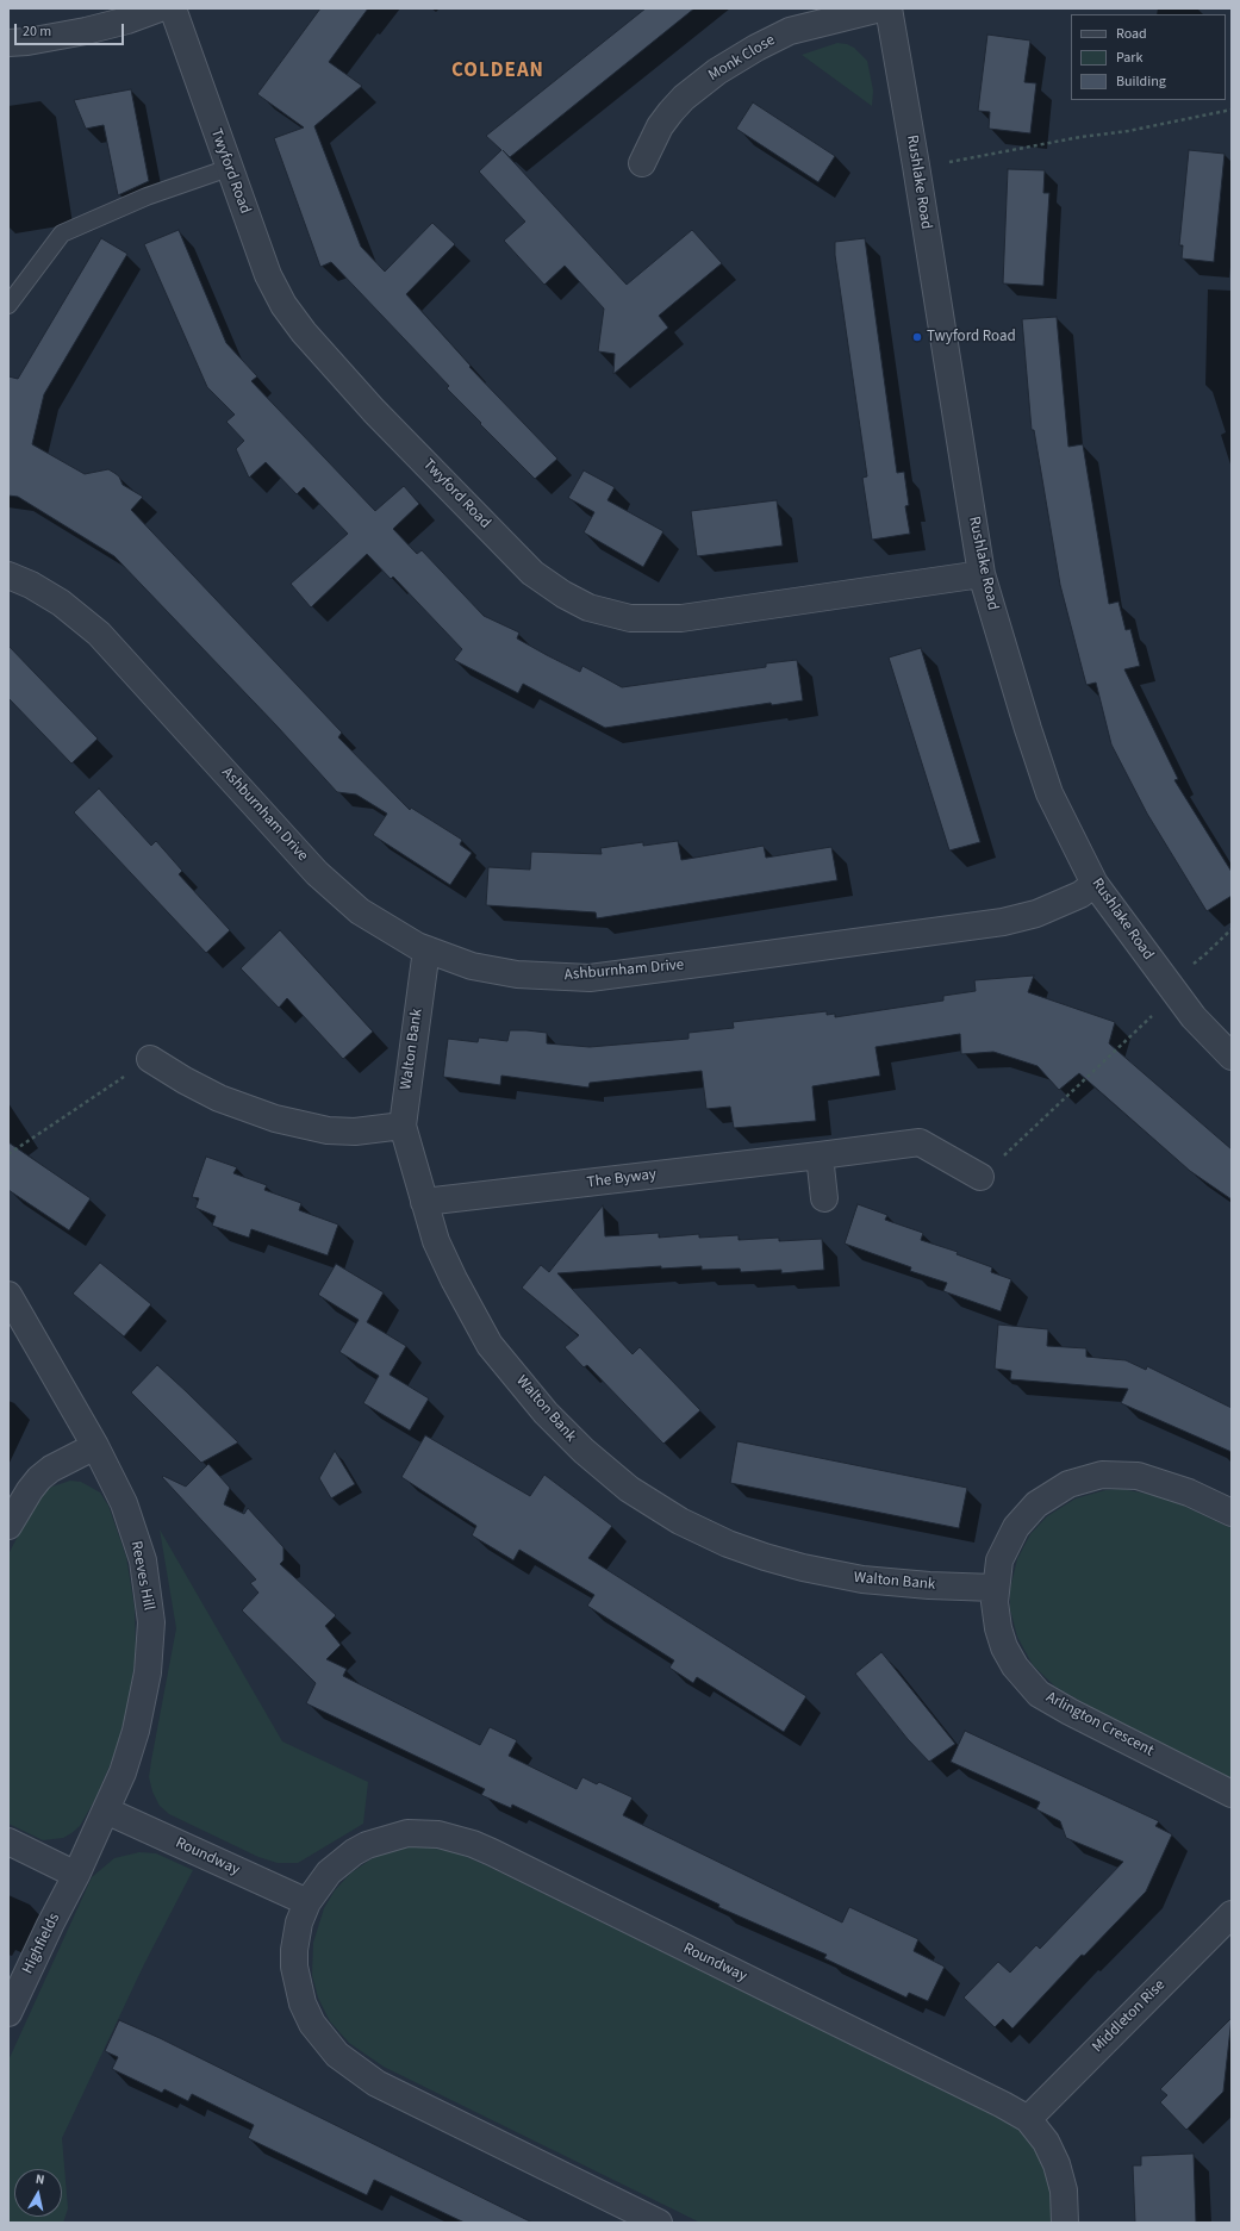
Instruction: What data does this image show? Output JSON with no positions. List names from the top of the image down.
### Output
{
  "streets": {
    "street": [
      "Monk Close",
      "Twyford Road",
      "Rushlake Road",
      "Ashburnham Drive",
      "Walton Bank",
      "The Byway",
      "Reeves Hill",
      "Arlington Crescent",
      "Roundway",
      "Highfields",
      "Middleton Rise"
    ]
  },
  "crossings": [
    ["Twyford Road", "Rushlake Road"],
    ["Rushlake Road", "Ashburnham Drive"],
    ["Ashburnham Drive", "Walton Bank"],
    ["Walton Bank", "The Byway"],
    ["Walton Bank", "Arlington Crescent"],
    ["Reeves Hill", "Roundway"],
    ["Reeves Hill", "Highfields"],
    ["Roundway", "Middleton Rise"]
  ],
  "districts": ["COLDEAN"],
  "places": ["Twyford Road"],
  "legend": ["Road", "Park", "Building"],
  "scale_bar": "20 m",
  "north": "top"
}
